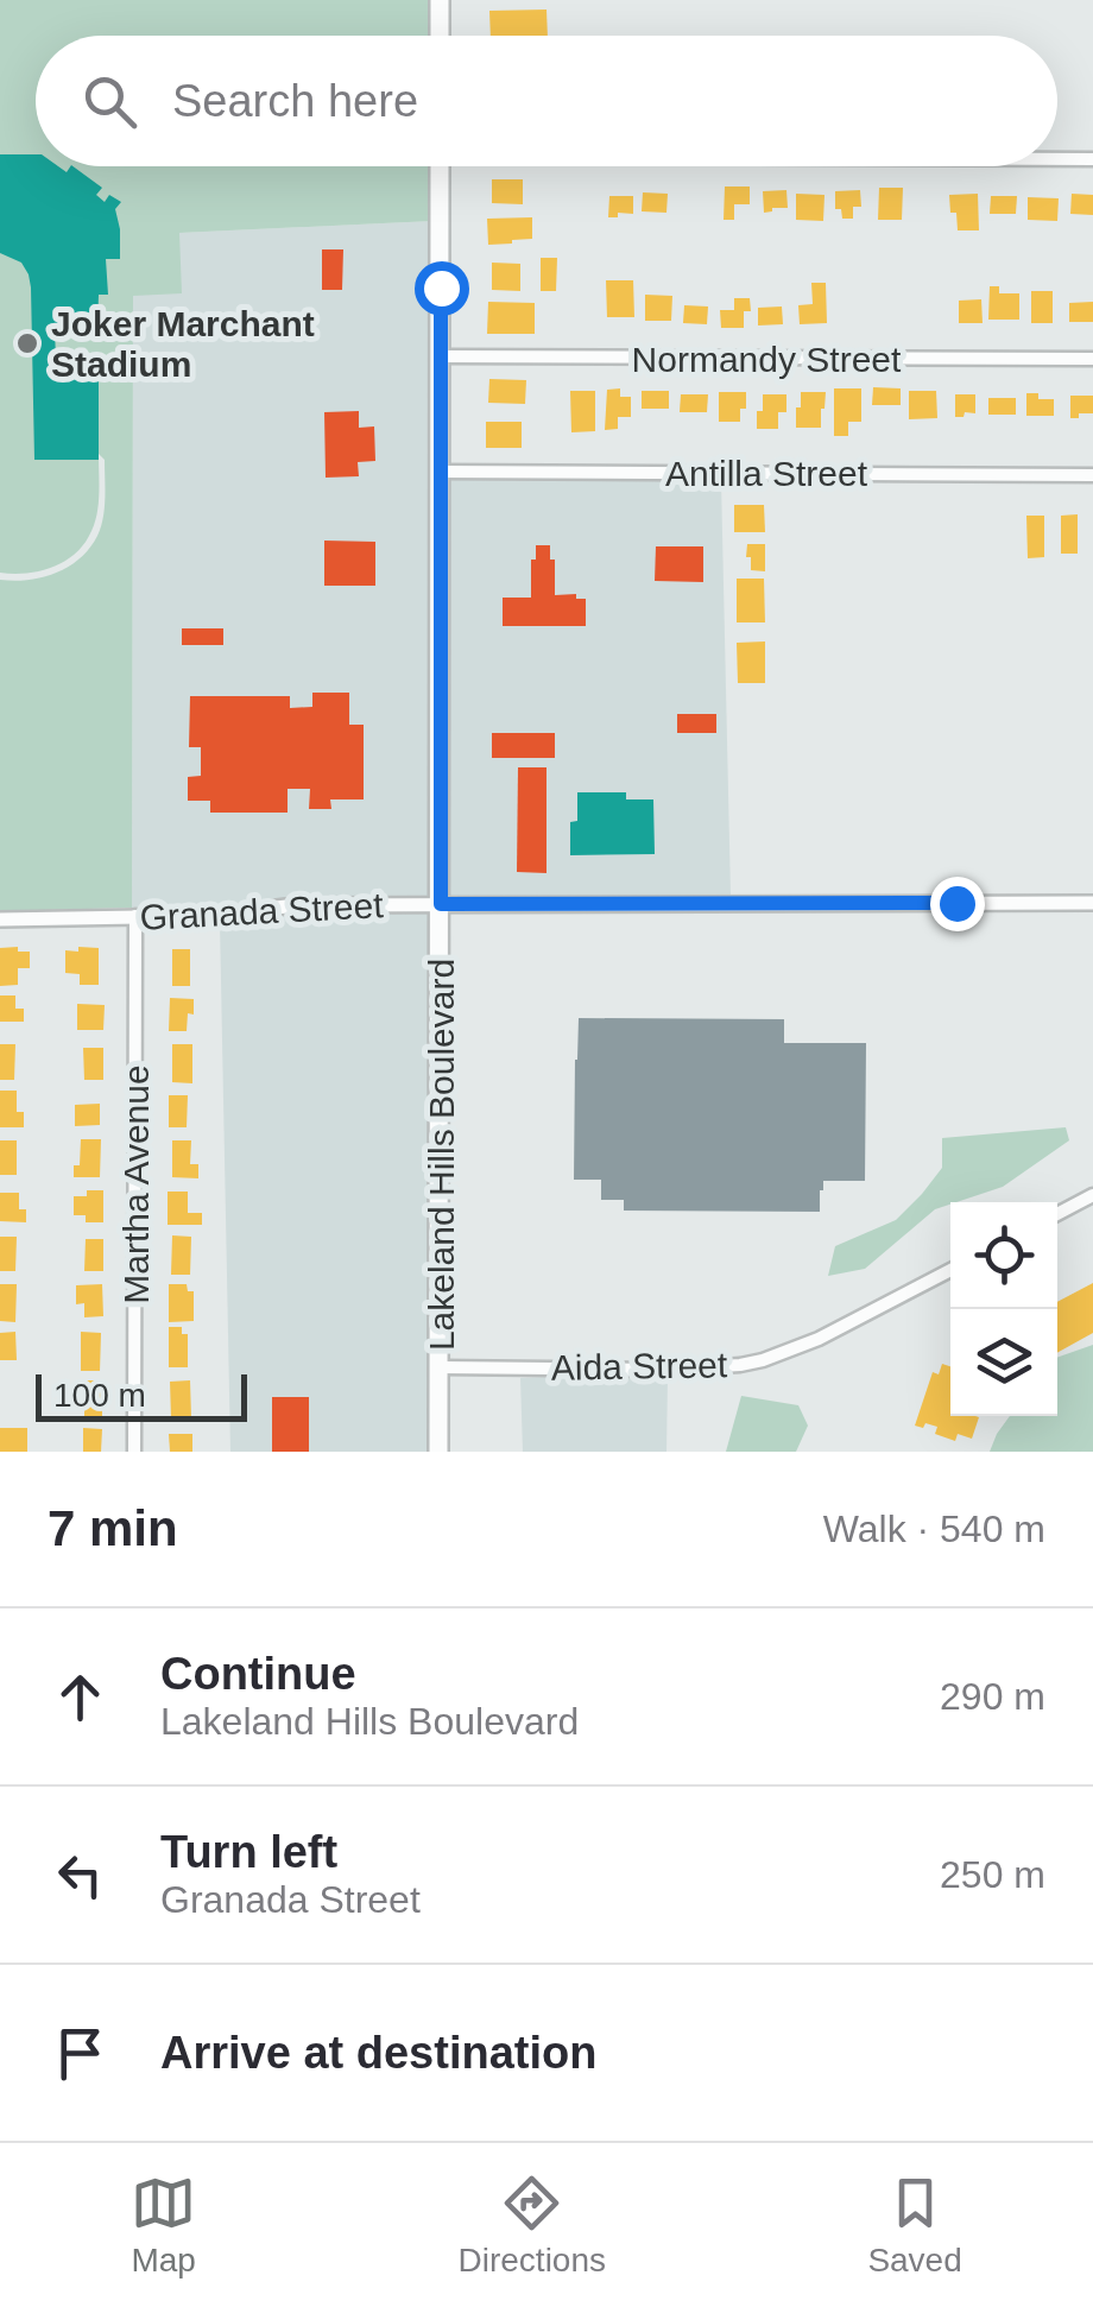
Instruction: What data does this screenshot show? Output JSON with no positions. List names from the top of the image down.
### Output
{
  "streets": {
    "main road": ["Lakeland Hills Boulevard"],
    "street": [
      "Normandy Street",
      "Antilla Street",
      "Granada Street",
      "Martha Avenue",
      "Aida Street"
    ]
  },
  "crossings": [
    ["Normandy Street", "Lakeland Hills Boulevard"],
    ["Antilla Street", "Lakeland Hills Boulevard"],
    ["Granada Street", "Lakeland Hills Boulevard"],
    ["Granada Street", "Martha Avenue"],
    ["Lakeland Hills Boulevard", "Aida Street"]
  ],
  "places": ["Joker Marchant Stadium"],
  "scale_bar": "100 m",
  "page": {
    "search": "Search here",
    "scale": "100 m",
    "heading": ["7 min", "Walk · 540 m"],
    "list": [
      ["Continue", "Lakeland Hills Boulevard", "290 m"],
      ["Turn left", "Granada Street", "250 m"],
      "Arrive at destination"
    ],
    "nav": ["Map", "Directions", "Saved"]
  }
}
